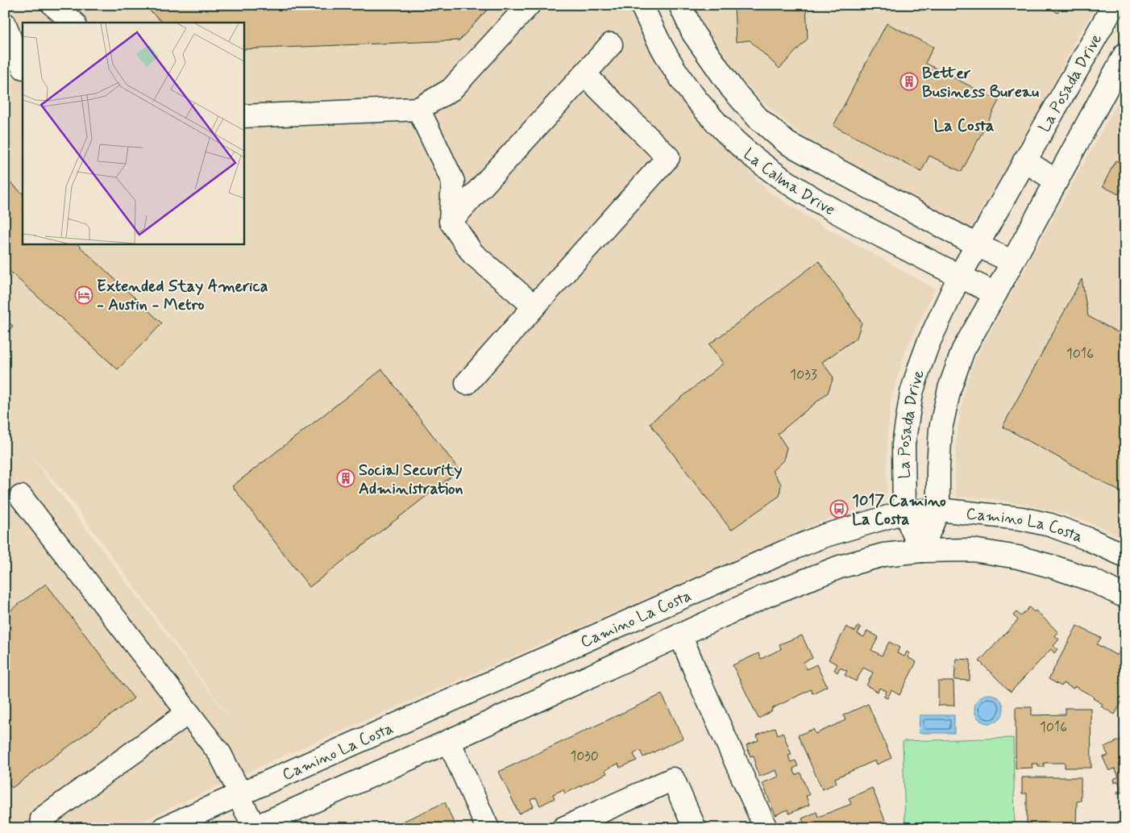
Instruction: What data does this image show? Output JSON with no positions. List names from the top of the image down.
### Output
{
  "streets": {
    "street": ["La Posada Drive", "La Calma Drive", "Camino La Costa"]
  },
  "crossings": [
    ["La Posada Drive", "La Calma Drive"],
    ["La Posada Drive", "Camino La Costa"]
  ],
  "districts": ["La Costa"],
  "places": {
    "building": ["Better Business Bureau", "Social Security Administration"],
    "hotel": ["Extended Stay America - Austin - Metro"],
    "bus stop": ["1017 Camino La Costa"]
  },
  "house_numbers": [
    "1016",
    "1033",
    "1016",
    "1030"
  ]
}
